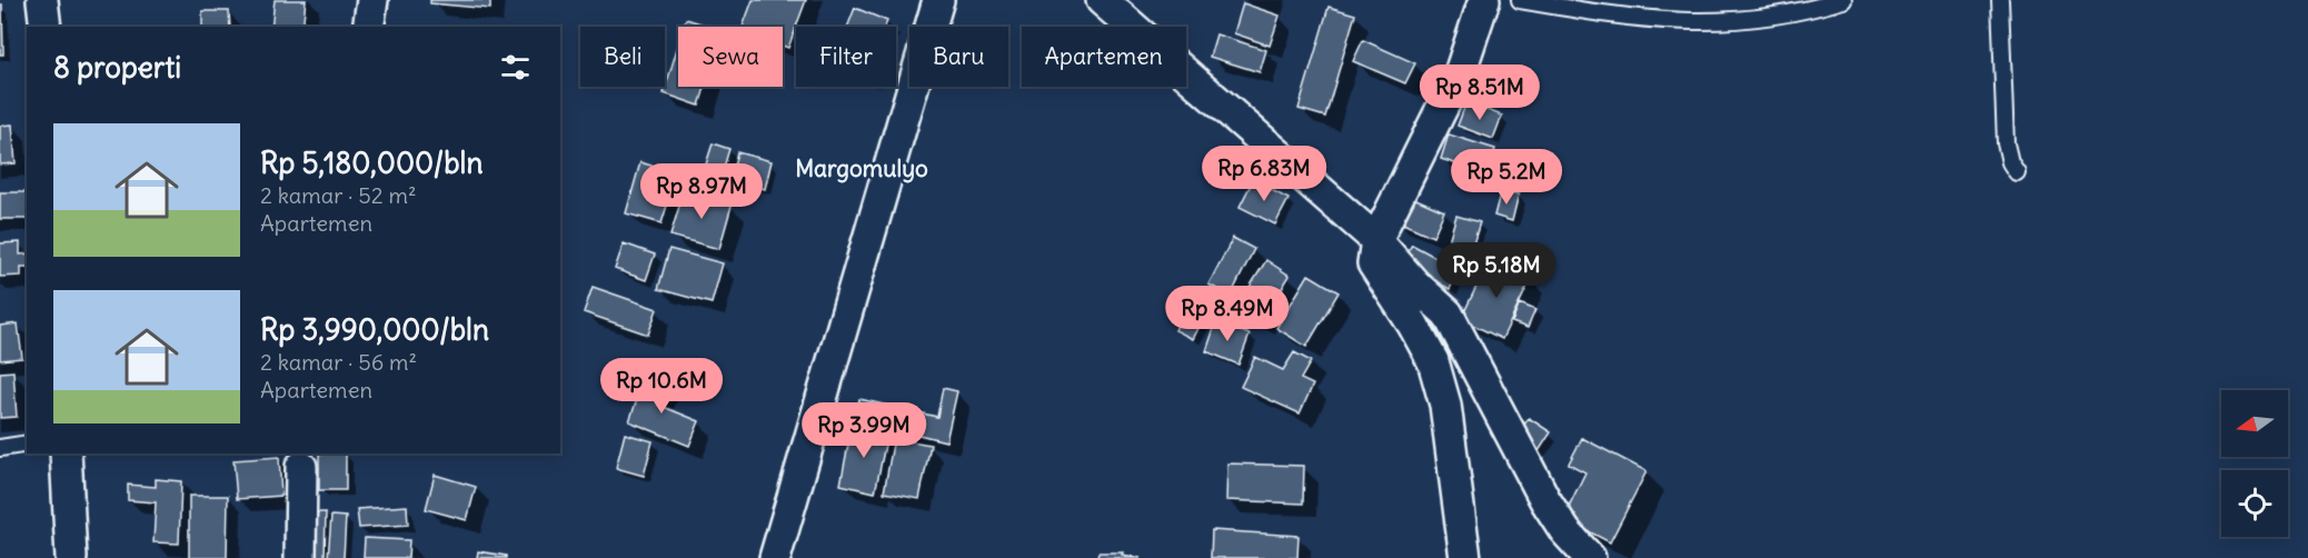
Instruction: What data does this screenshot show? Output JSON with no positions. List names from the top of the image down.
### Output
{
  "districts": ["Margomulyo"],
  "north": "left",
  "page": {
    "chip": [
      "Beli",
      "Sewa",
      "Filter",
      "Baru",
      "Apartemen"
    ],
    "heading": "8 properti",
    "price": [
      "Rp 8.51M",
      "Rp 6.83M",
      "Rp 5.2M",
      "Rp 8.97M",
      "Rp 5.18M",
      "Rp 8.49M",
      "Rp 10.6M",
      "Rp 3.99M"
    ],
    "list": [
      {
        "name": "Rp 5,180,000/bln",
        "note": "2 kamar · 52 m² · Apartemen"
      },
      {
        "name": "Rp 3,990,000/bln",
        "note": "2 kamar · 56 m² · Apartemen"
      }
    ]
  }
}
